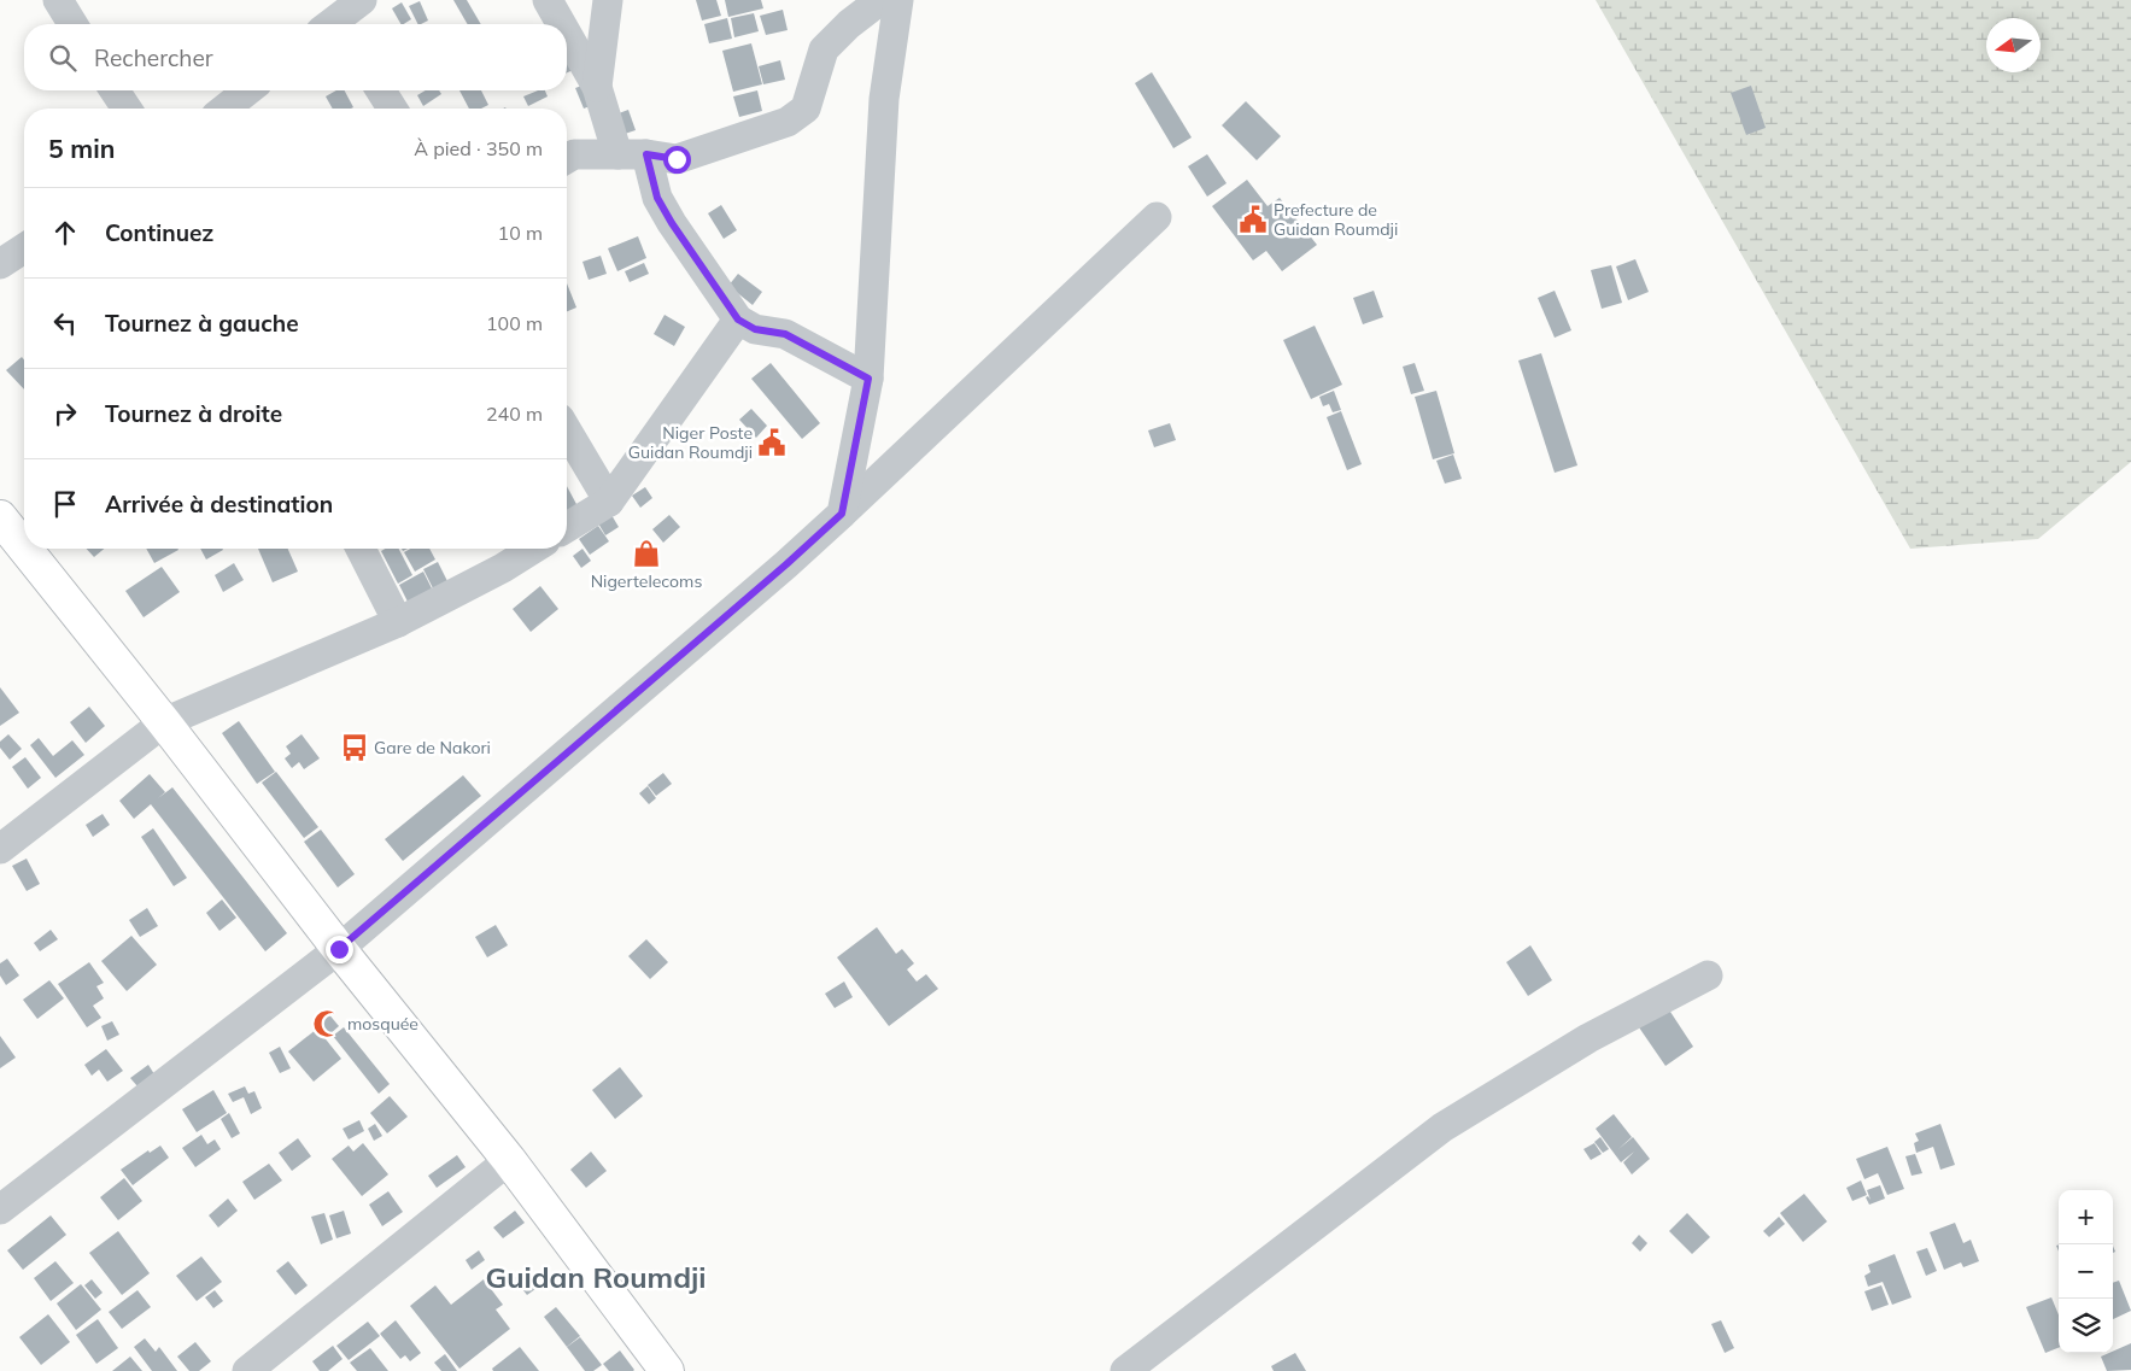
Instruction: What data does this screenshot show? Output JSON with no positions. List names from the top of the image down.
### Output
{
  "districts": ["Guidan Roumdji"],
  "places": {
    "public building": ["Prefecture de Guidan Roumdji", "Niger Poste Guidan Roumdji"],
    "shop": ["Nigertelecoms"],
    "bus stop": ["Gare de Nakori"],
    "mosque": ["mosquée"]
  },
  "north": "left",
  "page": {
    "search": "Rechercher",
    "heading": ["5 min", "À pied · 350 m"],
    "list": [
      ["Continuez", "10 m"],
      ["Tournez à gauche", "100 m"],
      ["Tournez à droite", "240 m"],
      "Arrivée à destination"
    ],
    "map_buttons": ["+", "−"]
  }
}
